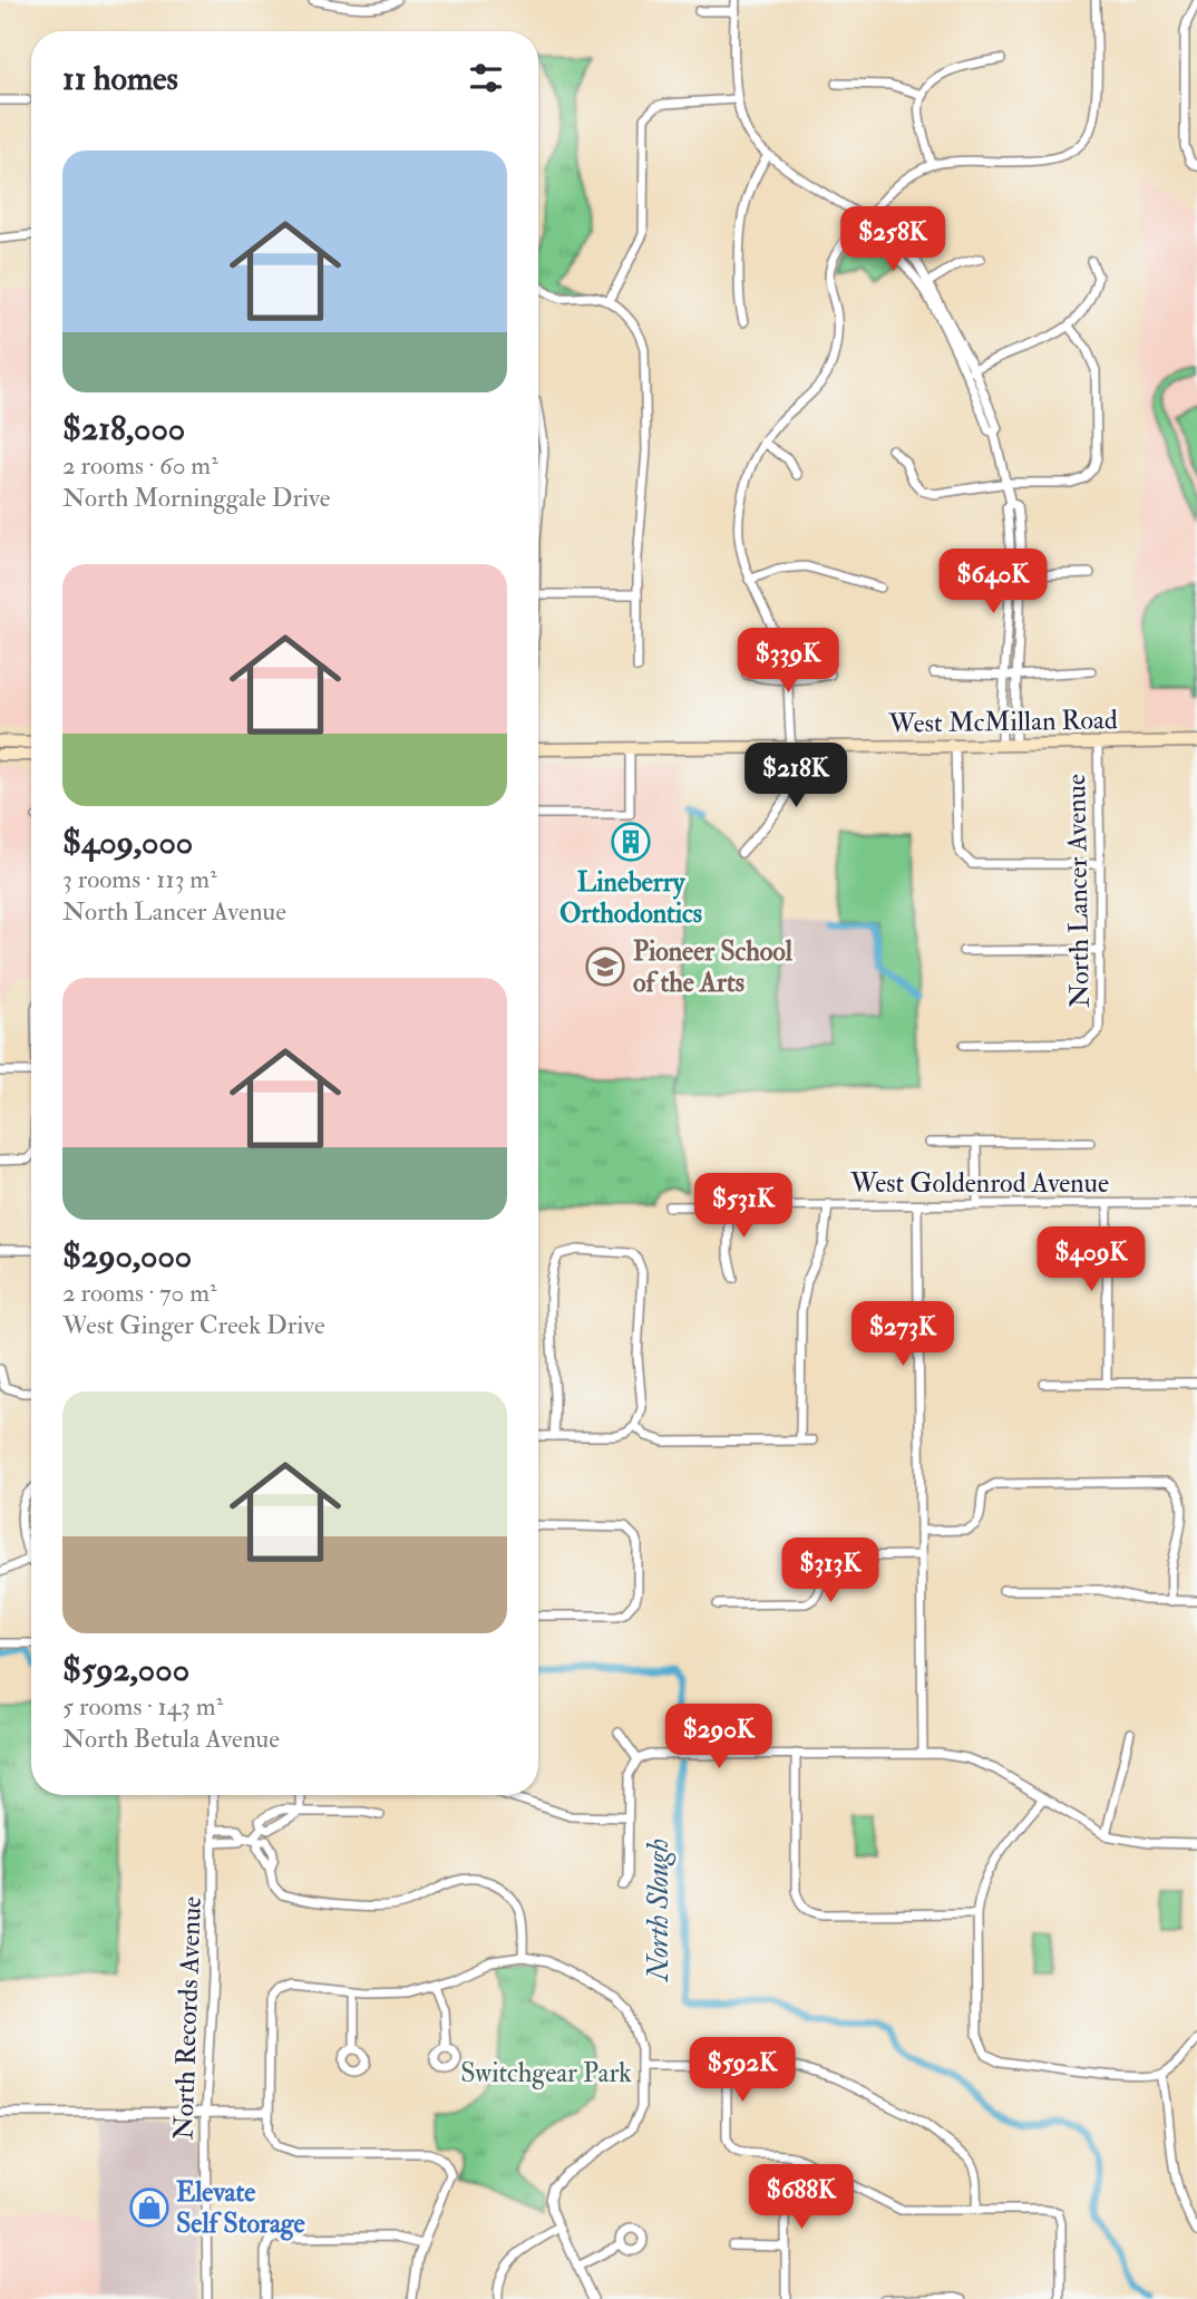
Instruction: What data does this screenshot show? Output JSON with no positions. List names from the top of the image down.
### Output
{
  "streets": {
    "main road": ["West McMillan Road"],
    "street": ["North Lancer Avenue", "West Goldenrod Avenue", "North Records Avenue"]
  },
  "crossings": [
    ["West McMillan Road", "North Lancer Avenue"]
  ],
  "water": ["North Slough"],
  "parks": ["Switchgear Park"],
  "places": {
    "building": ["Lineberry Orthodontics"],
    "school or university": ["Pioneer School of the Arts"],
    "shop": ["Elevate Self Storage"]
  },
  "page": {
    "heading": "11 homes",
    "list": [
      {
        "name": "$218,000",
        "note": "2 rooms · 60 m² · North Morninggale Drive"
      },
      {
        "name": "$409,000",
        "note": "3 rooms · 113 m² · North Lancer Avenue"
      },
      {
        "name": "$290,000",
        "note": "2 rooms · 70 m² · West Ginger Creek Drive"
      },
      {
        "name": "$592,000",
        "note": "5 rooms · 143 m² · North Betula Avenue"
      }
    ],
    "price": [
      "$258K",
      "$640K",
      "$339K",
      "$218K",
      "$531K",
      "$409K",
      "$273K",
      "$313K",
      "$290K",
      "$592K",
      "$688K"
    ]
  }
}
